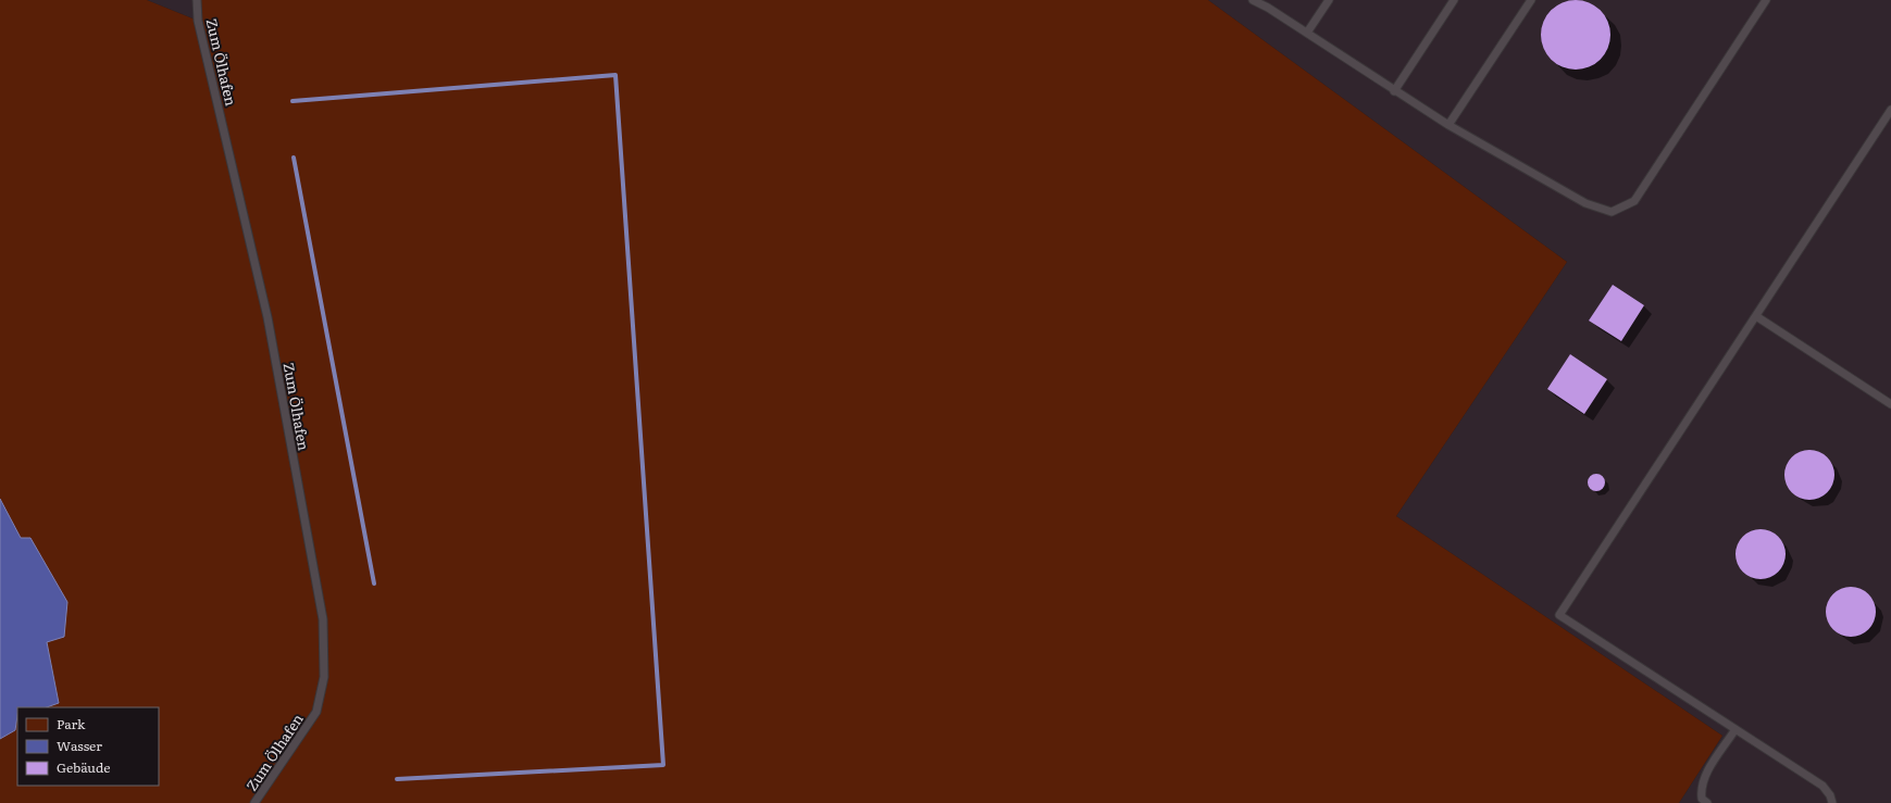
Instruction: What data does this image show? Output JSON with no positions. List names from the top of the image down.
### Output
{
  "streets": {
    "lane": ["Zum Ölhafen"]
  },
  "legend": ["Park", "Wasser", "Gebäude"]
}
